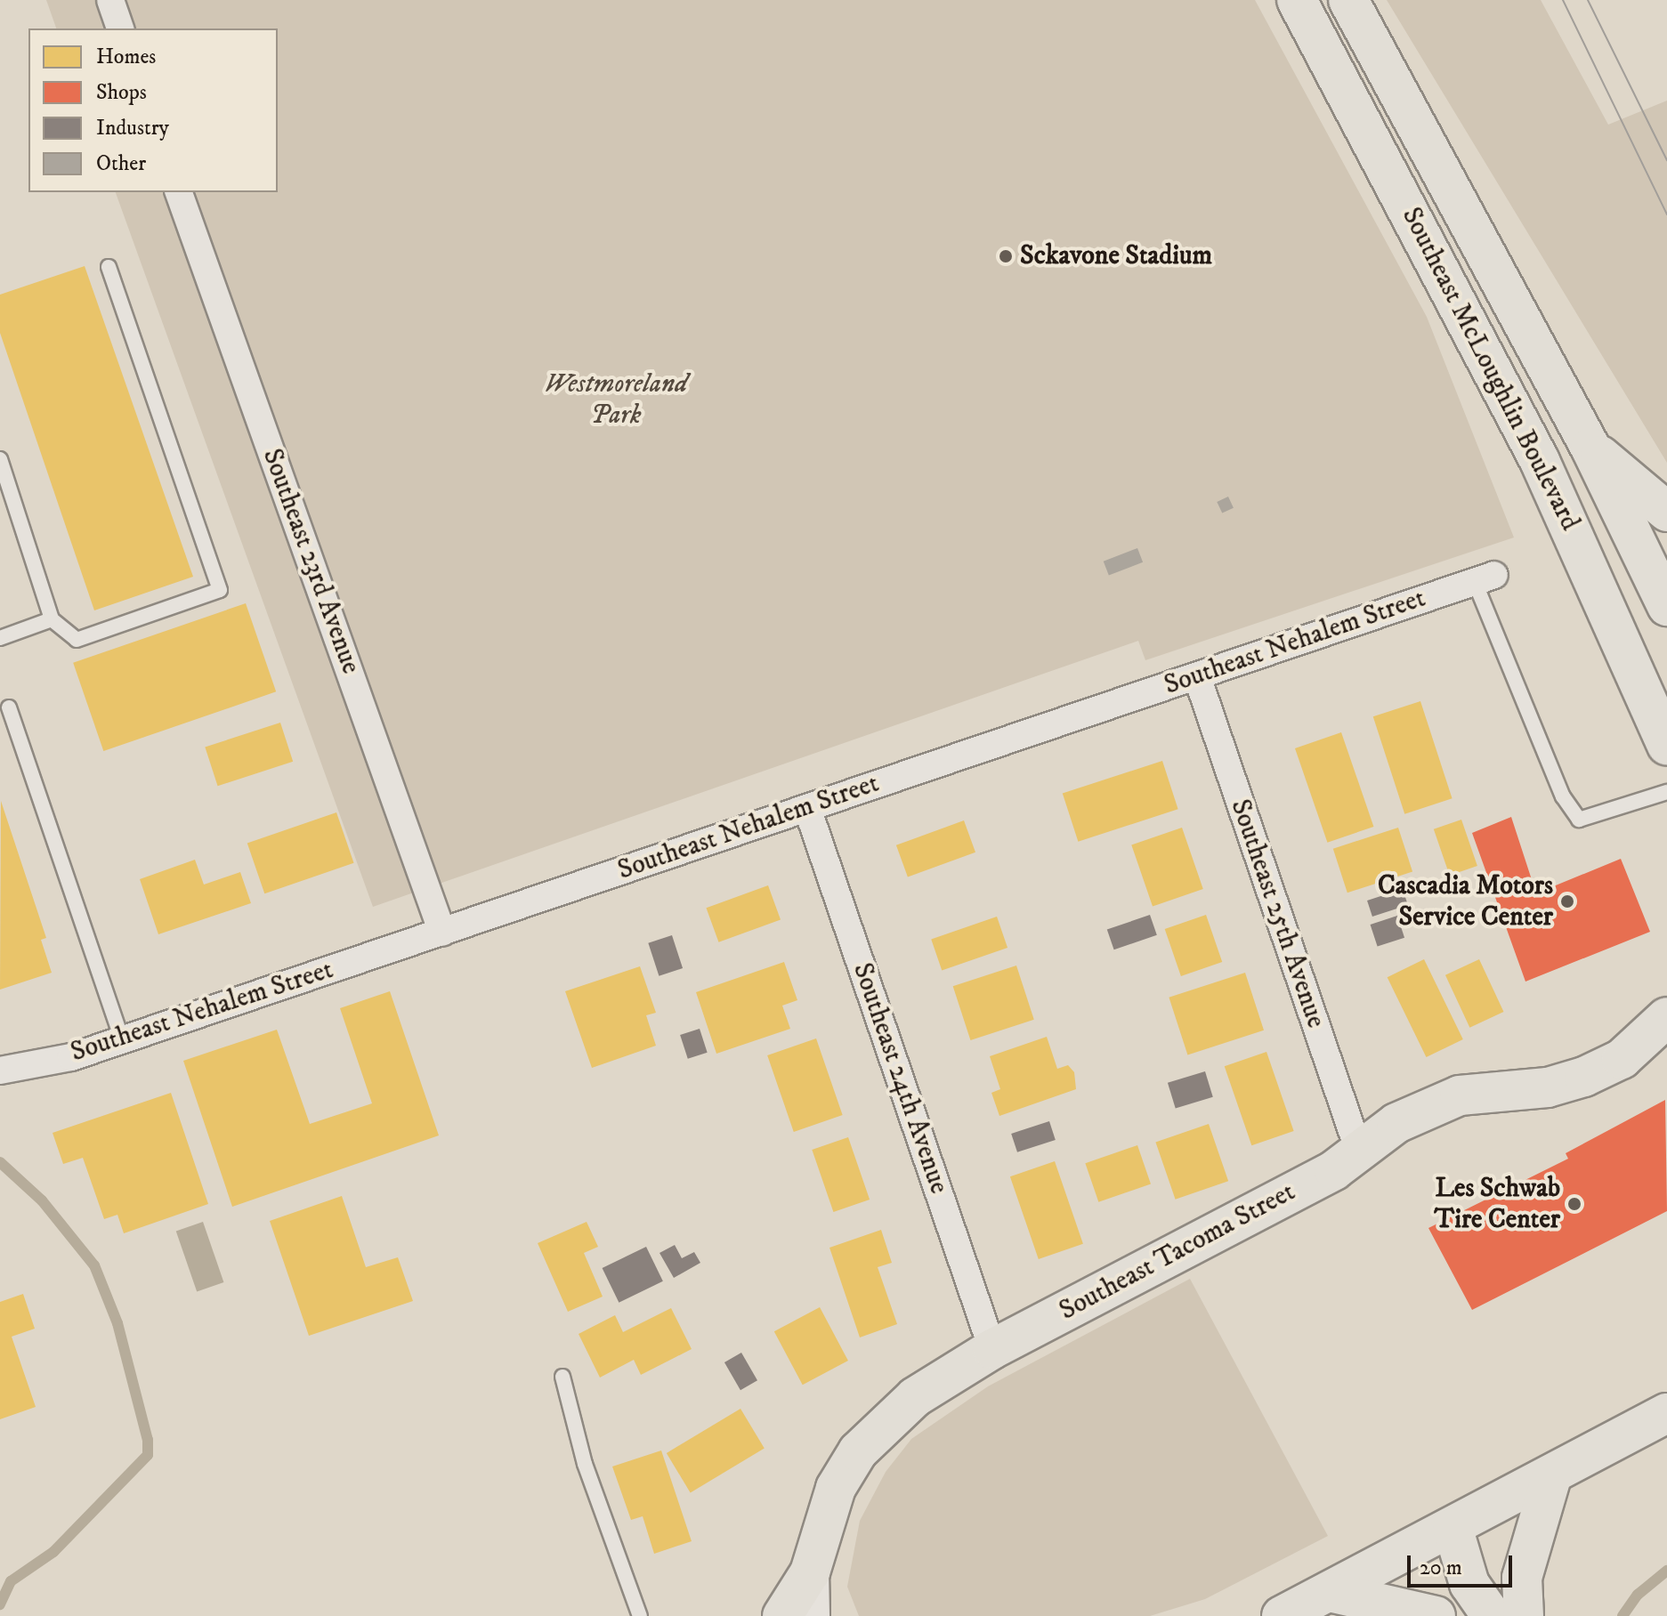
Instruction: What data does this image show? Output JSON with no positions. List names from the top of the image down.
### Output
{
  "streets": {
    "main road": ["Southeast McLoughlin Boulevard", "Southeast Tacoma Street"],
    "street": [
      "Southeast 23rd Avenue",
      "Southeast Nehalem Street",
      "Southeast 25th Avenue",
      "Southeast 24th Avenue"
    ]
  },
  "crossings": [
    ["Southeast 23rd Avenue", "Southeast Nehalem Street"],
    ["Southeast Nehalem Street", "Southeast 25th Avenue"],
    ["Southeast Nehalem Street", "Southeast 24th Avenue"],
    ["Southeast 25th Avenue", "Southeast Tacoma Street"],
    ["Southeast 24th Avenue", "Southeast Tacoma Street"]
  ],
  "parks": ["Westmoreland Park"],
  "places": ["Sckavone Stadium", "Cascadia Motors Service Center", "Les Schwab Tire Center"],
  "legend": [
    "Homes",
    "Shops",
    "Industry",
    "Other"
  ],
  "scale_bar": "20 m"
}
